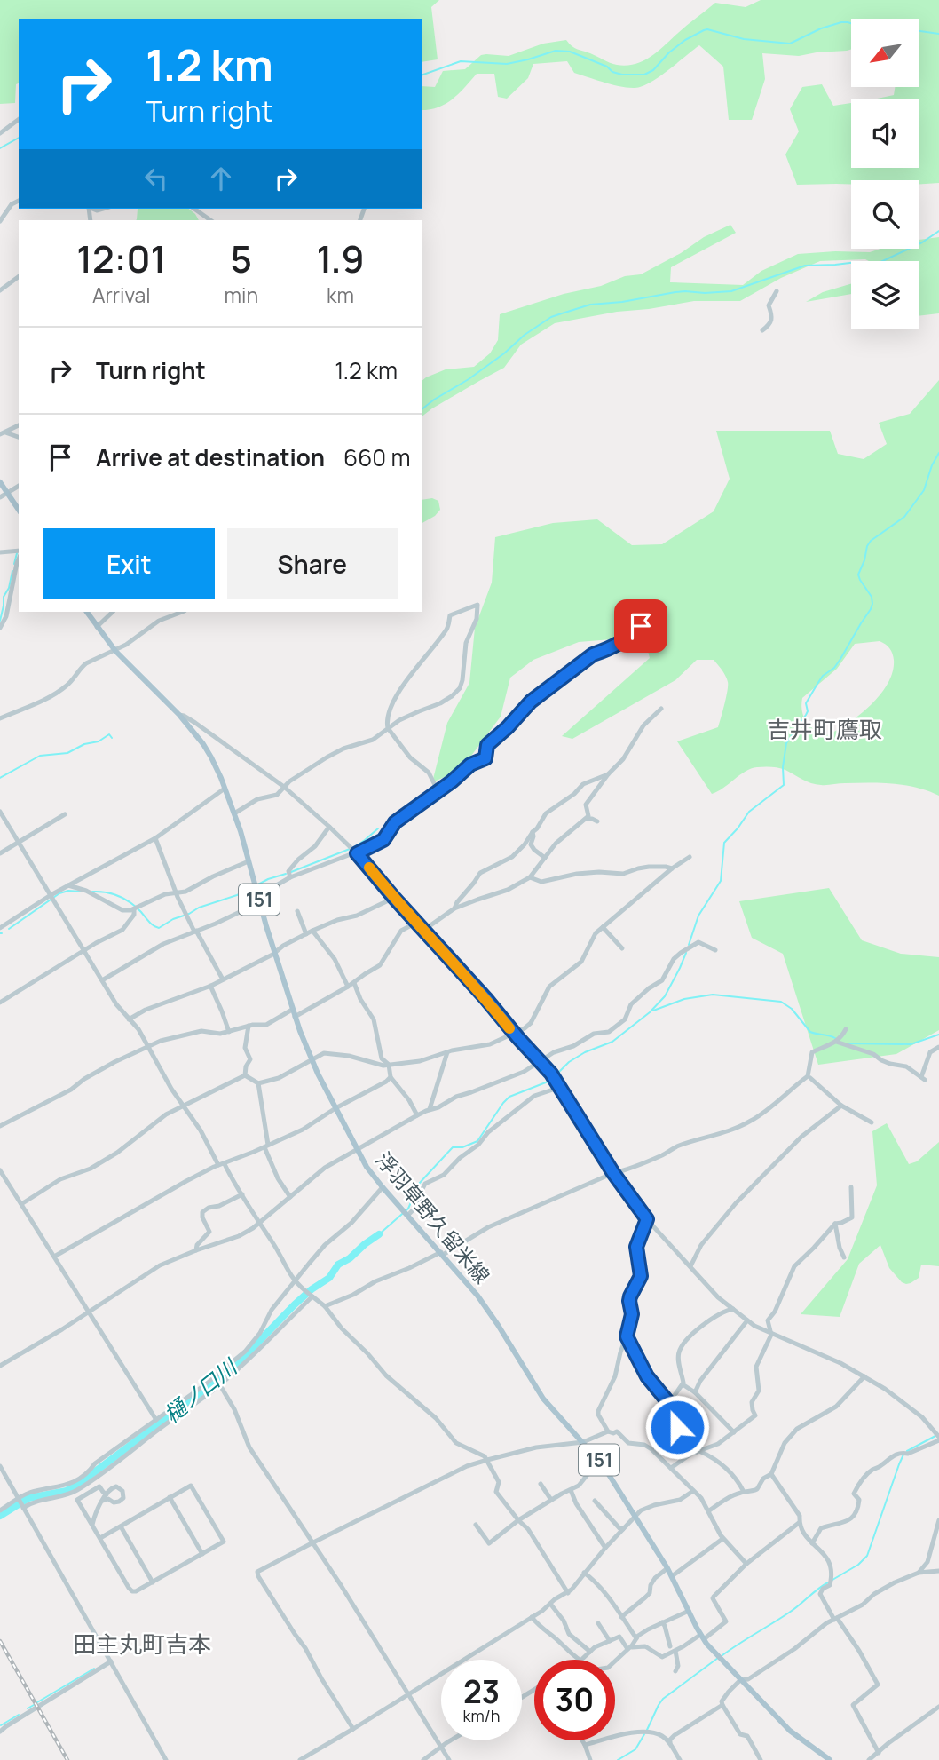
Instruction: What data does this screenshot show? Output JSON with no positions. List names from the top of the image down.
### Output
{
  "streets": {
    "main road": ["151", "浮羽草野久留米線"]
  },
  "districts": ["吉井町鷹取", "田主丸町吉本"],
  "water": ["樋ノ口川"],
  "north": "bottom left",
  "page": {
    "turn": ["1.2 km", "Turn right"],
    "eta": [
      "12:01",
      "Arrival",
      "5",
      "min",
      "1.9",
      "km"
    ],
    "list": [
      {
        "name": "Turn right",
        "value": "1.2 km"
      },
      {
        "name": "Arrive at destination",
        "value": "660 m"
      }
    ],
    "buttons": ["Exit", "Share"],
    "speed": "23 km/h",
    "limit": "30"
  }
}
